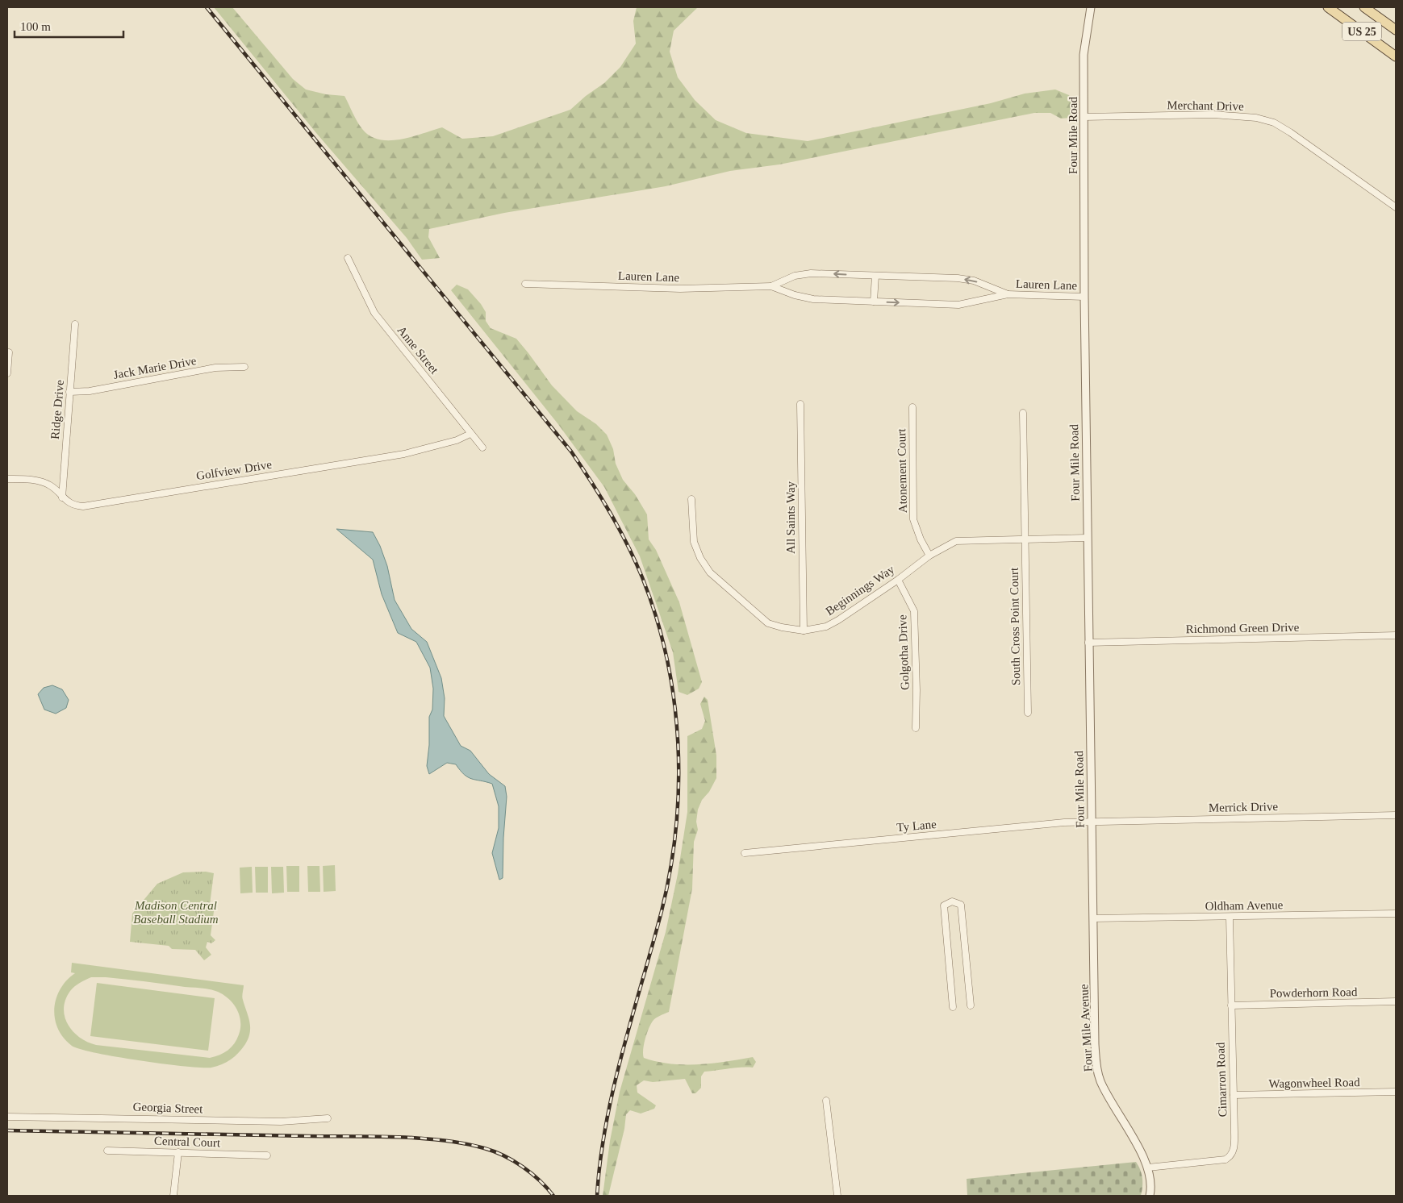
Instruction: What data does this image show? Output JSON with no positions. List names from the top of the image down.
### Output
{
  "streets": {
    "main road": ["US 25"],
    "street": [
      "Merchant Drive",
      "Four Mile Road",
      "Lauren Lane",
      "Anne Street",
      "Jack Marie Drive",
      "Ridge Drive",
      "Golfview Drive",
      "Atonement Court",
      "All Saints Way",
      "Beginnings Way",
      "South Cross Point Court",
      "Richmond Green Drive",
      "Golgotha Drive",
      "Merrick Drive",
      "Ty Lane",
      "Oldham Avenue",
      "Powderhorn Road",
      "Four Mile Avenue",
      "Cimarron Road",
      "Wagonwheel Road",
      "Georgia Street",
      "Central Court"
    ]
  },
  "crossings": [
    ["Merchant Drive", "Four Mile Road"],
    ["Four Mile Road", "Lauren Lane"],
    ["Four Mile Road", "Beginnings Way"],
    ["Four Mile Road", "Richmond Green Drive"],
    ["Four Mile Road", "Merrick Drive"],
    ["Four Mile Road", "Ty Lane"],
    ["Four Mile Road", "Oldham Avenue"],
    ["Four Mile Road", "Four Mile Avenue"],
    ["Anne Street", "Golfview Drive"],
    ["Jack Marie Drive", "Ridge Drive"],
    ["Ridge Drive", "Golfview Drive"],
    ["Atonement Court", "Beginnings Way"],
    ["All Saints Way", "Beginnings Way"],
    ["Beginnings Way", "South Cross Point Court"],
    ["Beginnings Way", "Golgotha Drive"],
    ["Merrick Drive", "Ty Lane"],
    ["Oldham Avenue", "Four Mile Avenue"],
    ["Oldham Avenue", "Cimarron Road"],
    ["Powderhorn Road", "Cimarron Road"],
    ["Four Mile Avenue", "Cimarron Road"],
    ["Cimarron Road", "Wagonwheel Road"]
  ],
  "parks": ["Madison Central Baseball Stadium"],
  "scale_bar": "100 m"
}
